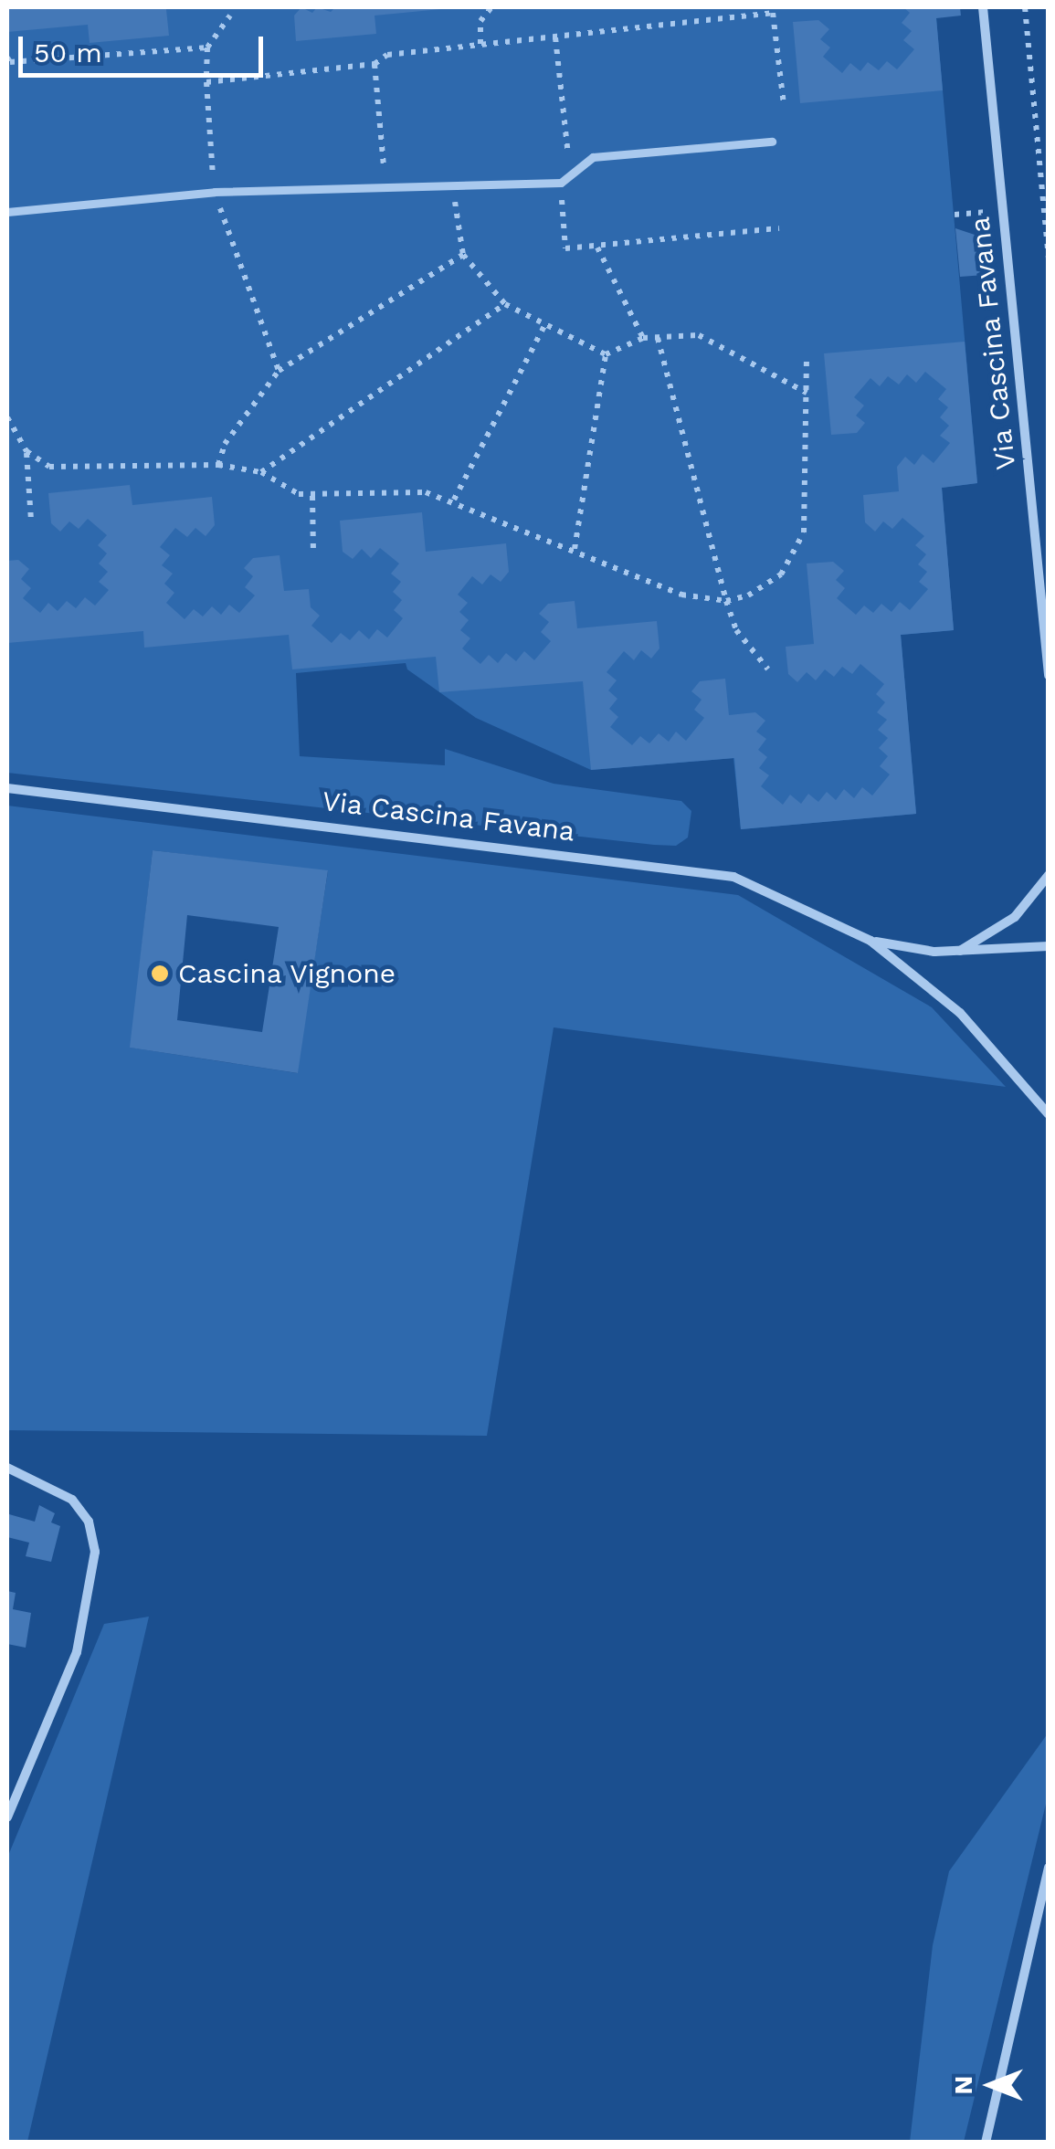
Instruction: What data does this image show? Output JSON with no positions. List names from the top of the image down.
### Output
{
  "streets": {
    "street": ["Via Cascina Favana"]
  },
  "places": ["Cascina Vignone"],
  "scale_bar": "50 m",
  "north": "left"
}
